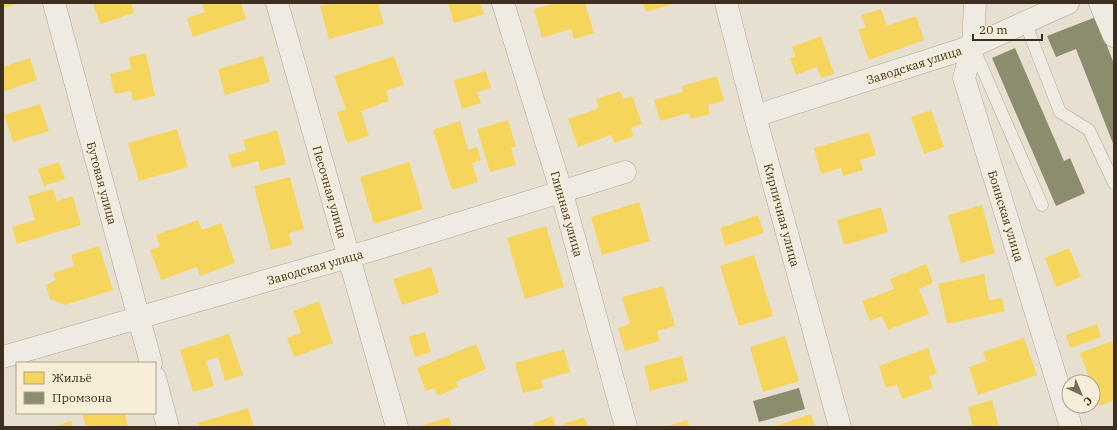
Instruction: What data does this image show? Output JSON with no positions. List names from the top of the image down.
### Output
{
  "streets": {
    "street": [
      "Заводская улица",
      "Бутовая улица",
      "Песочная улица",
      "Глинная улица",
      "Кирпичная улица",
      "Боинская улица"
    ]
  },
  "crossings": [
    ["Заводская улица", "Бутовая улица"],
    ["Заводская улица", "Песочная улица"],
    ["Заводская улица", "Глинная улица"],
    ["Заводская улица", "Кирпичная улица"],
    ["Заводская улица", "Боинская улица"]
  ],
  "legend": ["Жильё", "Промзона"],
  "scale_bar": "20 m",
  "north": "bottom right"
}
